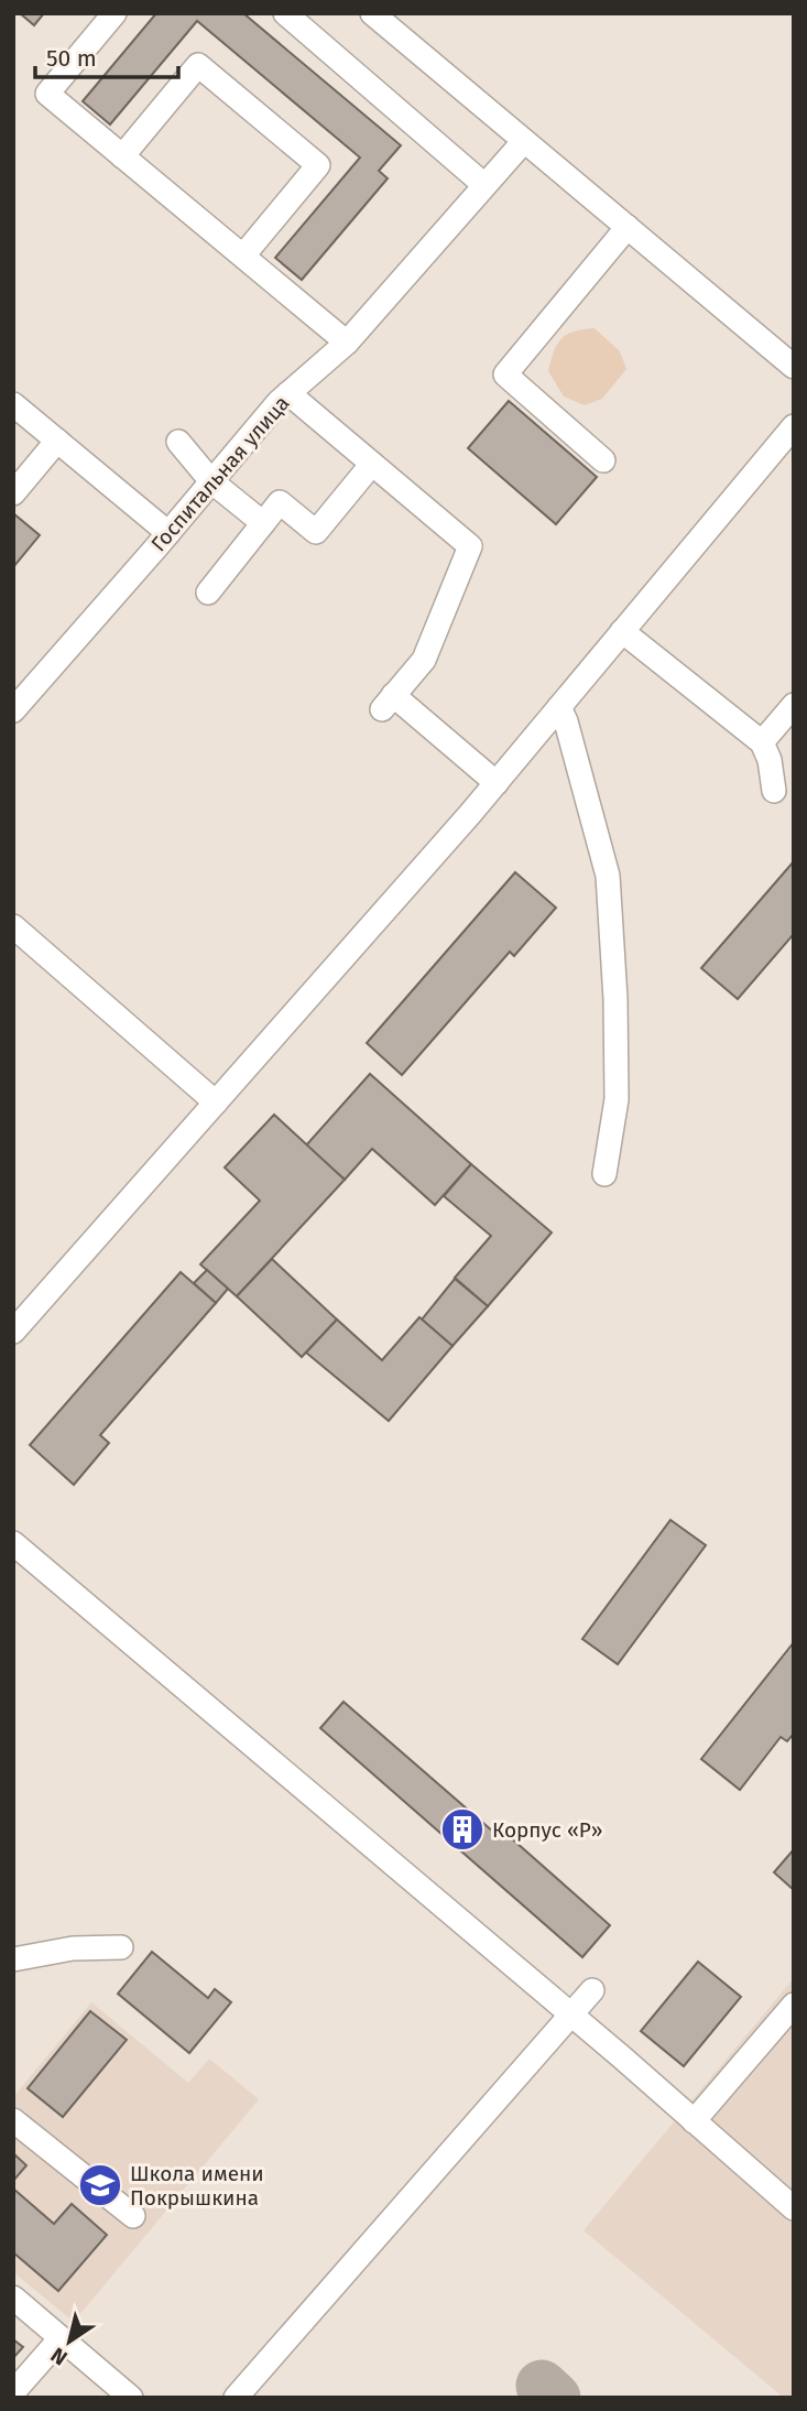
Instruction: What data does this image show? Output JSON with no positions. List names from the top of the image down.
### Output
{
  "streets": {
    "street": ["Госпитальная улица"]
  },
  "places": {
    "building": ["Корпус «Р»"],
    "school or university": ["Школа имени Покрышкина"]
  },
  "scale_bar": "50 m",
  "north": "bottom left"
}
